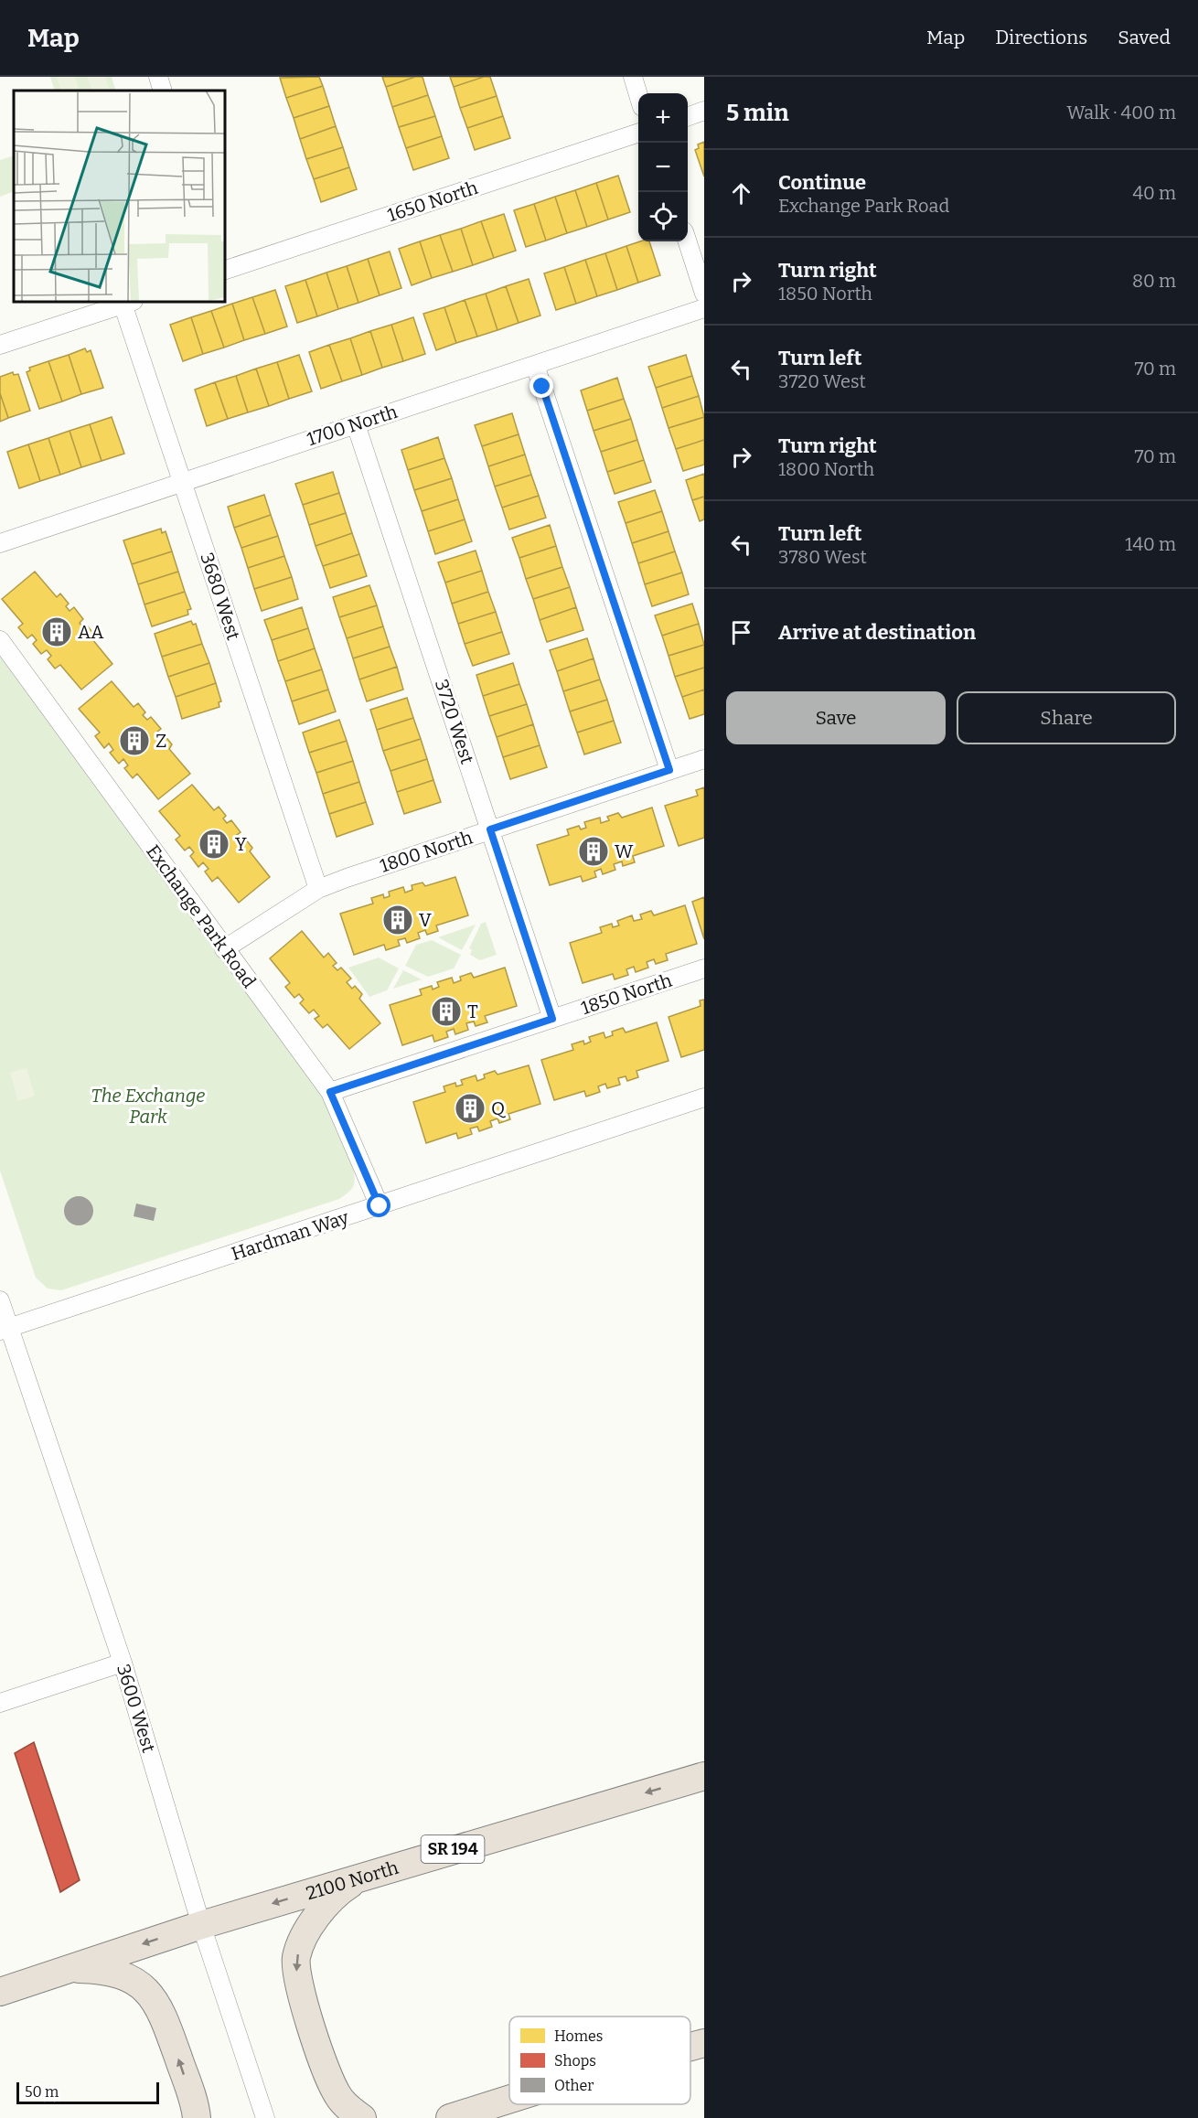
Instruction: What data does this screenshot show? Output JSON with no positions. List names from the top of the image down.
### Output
{
  "streets": {
    "highway": ["SR 194", "2100 North"],
    "street": [
      "1650 North",
      "1700 North",
      "3680 West",
      "3720 West",
      "1800 North",
      "Exchange Park Road",
      "1850 North",
      "Hardman Way",
      "3600 West"
    ]
  },
  "crossings": [
    ["1700 North", "3680 West"],
    ["1700 North", "3720 West"],
    ["3680 West", "1800 North"],
    ["3720 West", "1800 North"],
    ["3720 West", "1850 North"],
    ["1800 North", "Exchange Park Road"],
    ["Exchange Park Road", "1850 North"],
    ["Exchange Park Road", "Hardman Way"],
    ["Hardman Way", "3600 West"],
    ["3600 West", "2100 North"]
  ],
  "one_way": ["2100 North"],
  "parks": ["The Exchange Park"],
  "places": {
    "building": [
      "AA",
      "Z",
      "Y",
      "W",
      "V",
      "T",
      "Q"
    ]
  },
  "legend": ["Homes", "Shops", "Other"],
  "scale_bar": "50 m",
  "page": {
    "header": "Map",
    "nav": ["Map", "Directions", "Saved"],
    "heading": ["5 min", "Walk · 400 m"],
    "map_buttons": ["+", "−"],
    "list": [
      ["Continue", "Exchange Park Road", "40 m"],
      ["Turn right", "1850 North", "80 m"],
      ["Turn left", "3720 West", "70 m"],
      ["Turn right", "1800 North", "70 m"],
      ["Turn left", "3780 West", "140 m"],
      "Arrive at destination"
    ],
    "buttons": ["Save", "Share"],
    "scale": "50 m"
  }
}
